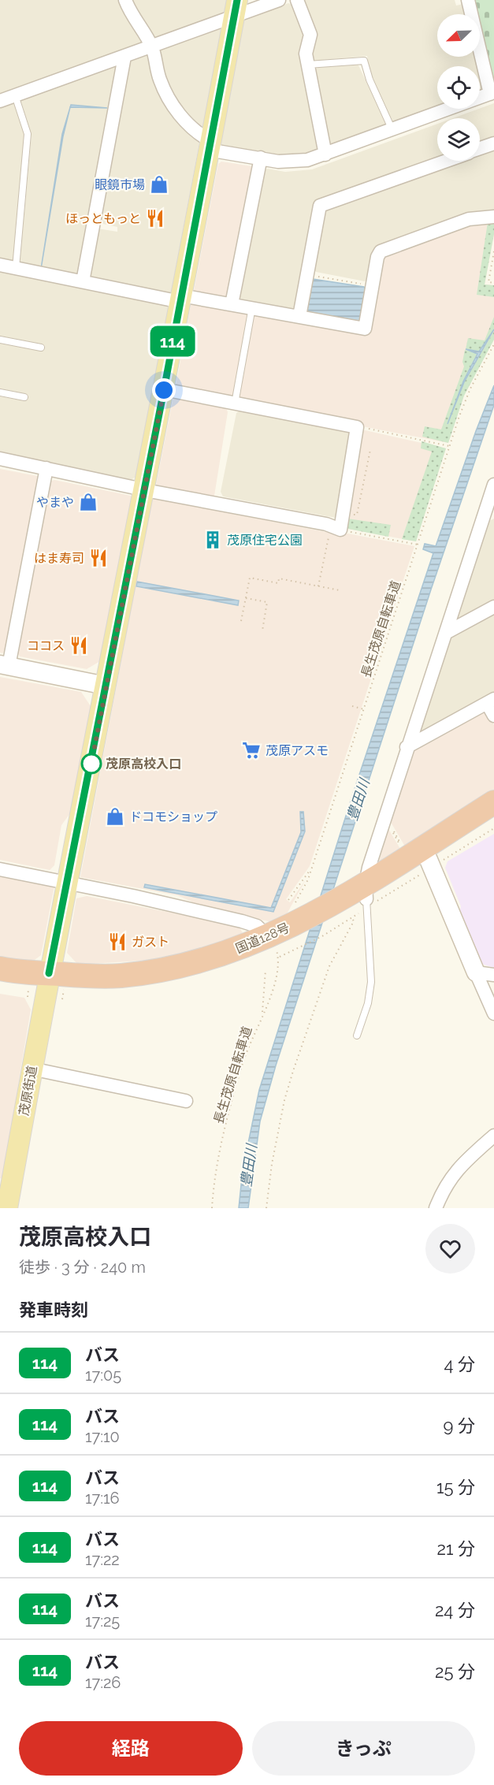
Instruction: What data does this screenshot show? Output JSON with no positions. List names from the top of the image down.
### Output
{
  "streets": {
    "highway": ["国道128号"],
    "main road": ["茂原街道"],
    "path": ["長生茂原自転車道"]
  },
  "crossings": [
    ["長生茂原自転車道", "国道128号"],
    ["国道128号", "茂原街道"]
  ],
  "water": ["豊田川"],
  "places": {
    "shop": ["眼鏡市場", "やまや", "ドコモショップ"],
    "restaurant": [
      "ほっともっと",
      "はま寿司",
      "ココス",
      "ガスト"
    ],
    "building": ["茂原住宅公園"],
    "supermarket": ["茂原アスモ"],
    "other": ["茂原高校入口"]
  },
  "lines": ["bus line 114"],
  "north": "bottom left",
  "page": {
    "on_map": "114",
    "heading": [
      ["茂原高校入口", "徒歩 · 3 分 · 240 m"],
      "発車時刻"
    ],
    "list": [
      {
        "mark": "114",
        "name": "バス",
        "note": "17:05",
        "value": "4 分"
      },
      {
        "mark": "114",
        "name": "バス",
        "note": "17:10",
        "value": "9 分"
      },
      {
        "mark": "114",
        "name": "バス",
        "note": "17:16",
        "value": "15 分"
      },
      {
        "mark": "114",
        "name": "バス",
        "note": "17:22",
        "value": "21 分"
      },
      {
        "mark": "114",
        "name": "バス",
        "note": "17:25",
        "value": "24 分"
      },
      {
        "mark": "114",
        "name": "バス",
        "note": "17:26",
        "value": "25 分"
      }
    ],
    "buttons": ["経路", "きっぷ"]
  }
}
